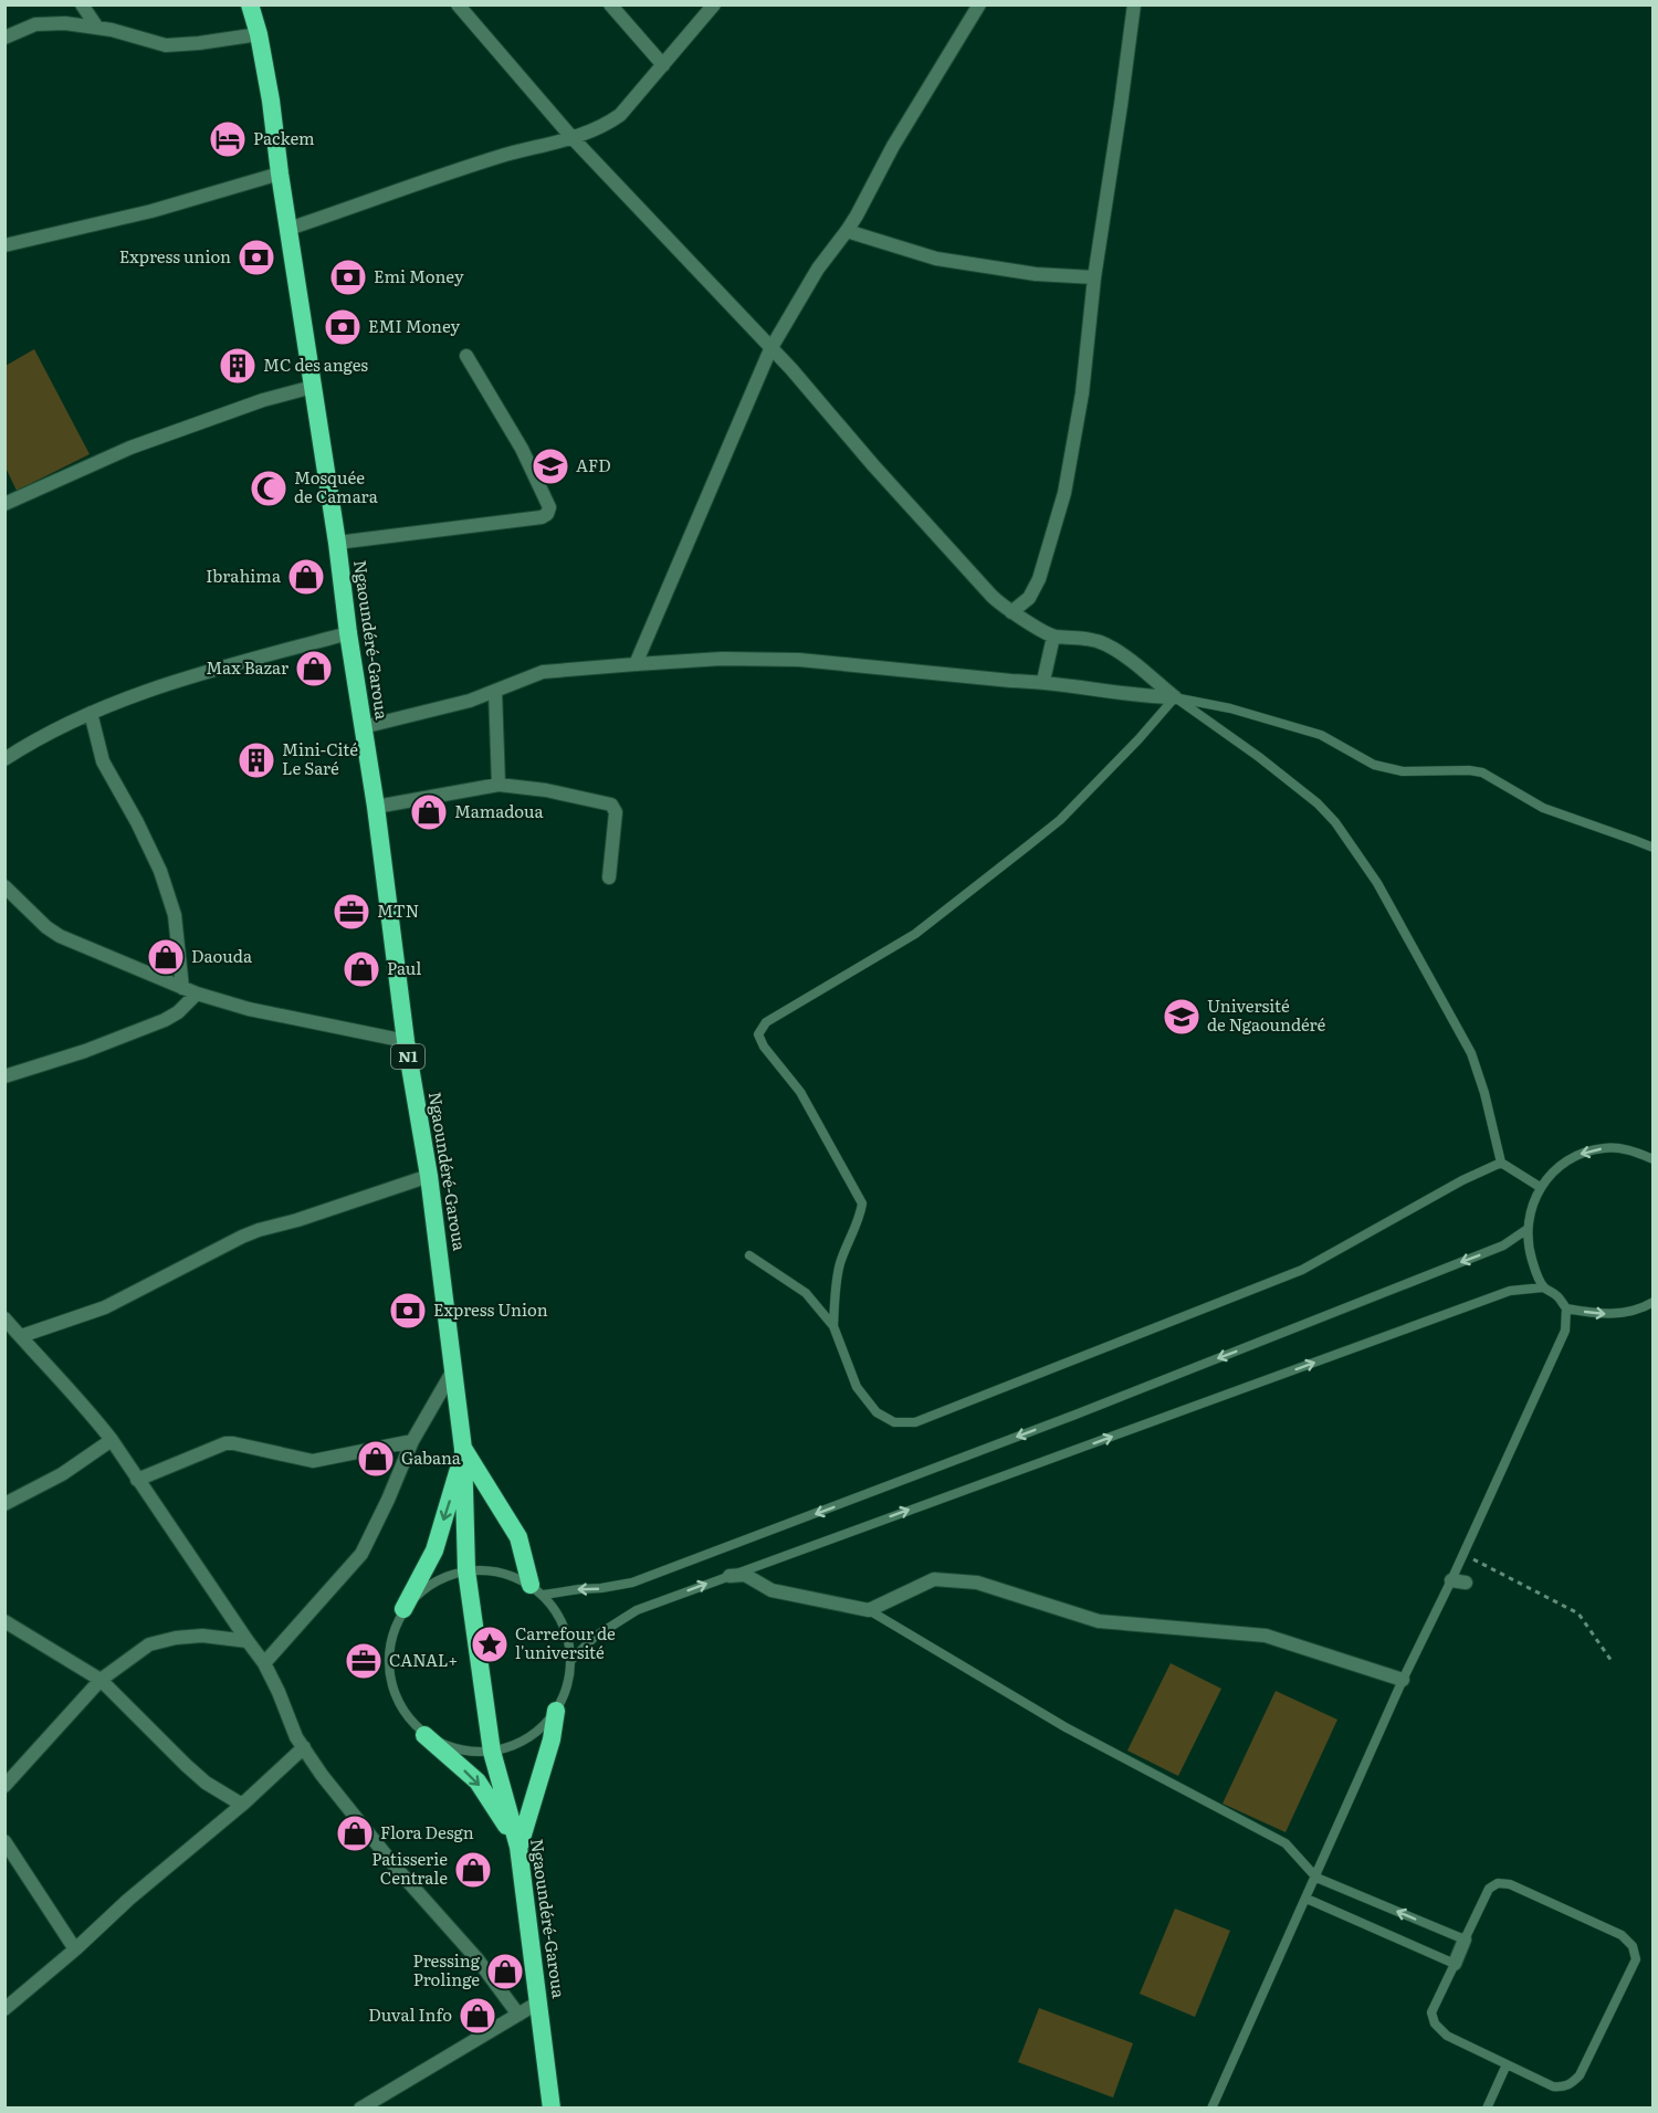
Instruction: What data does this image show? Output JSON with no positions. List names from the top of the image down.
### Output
{
  "streets": {
    "highway": ["Ngaoundéré-Garoua", "N1"]
  },
  "places": {
    "hotel": ["Packem"],
    "bank": [
      "Express union",
      "Emi Money",
      "EMI Money",
      "Express Union"
    ],
    "building": ["MC des anges", "Mini-Cité Le Saré"],
    "school or university": ["AFD", "Université de Ngaoundéré"],
    "mosque": ["Mosquée de Camara"],
    "shop": [
      "Ibrahima",
      "Max Bazar",
      "Mamadoua",
      "Daouda",
      "Paul",
      "Gabana",
      "Flora Desgn",
      "Patisserie Centrale",
      "Pressing Prolinge",
      "Duval Info"
    ],
    "office": ["MTN", "CANAL+"],
    "place": ["Carrefour de l'université"]
  }
}
